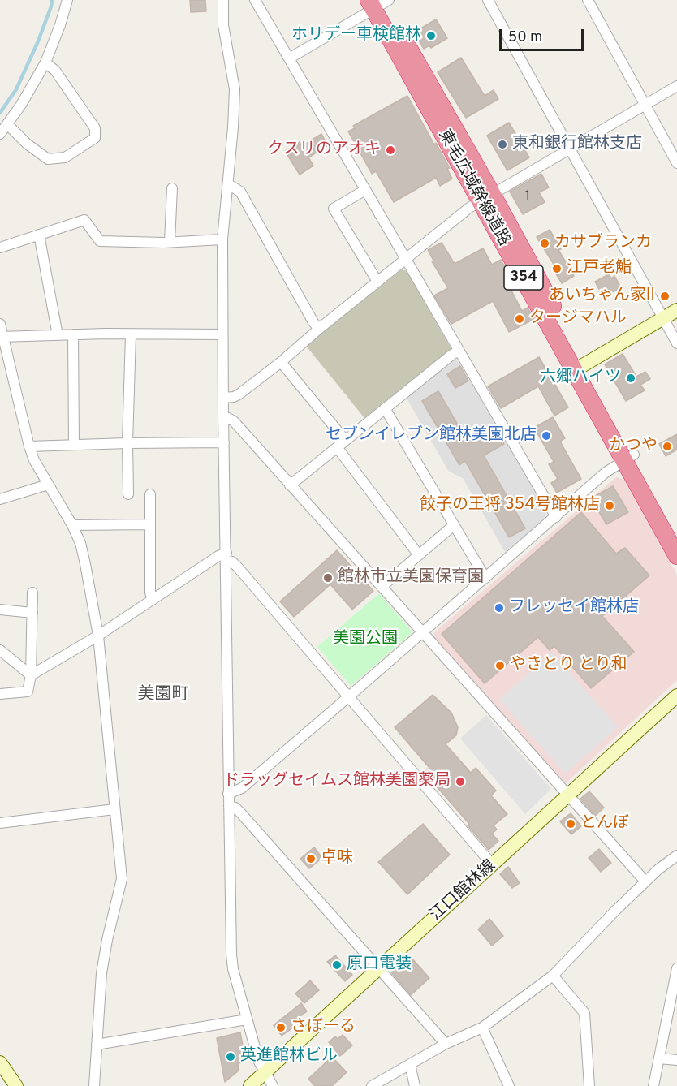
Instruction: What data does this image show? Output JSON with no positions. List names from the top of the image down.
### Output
{
  "streets": {
    "highway": ["東毛広域幹線道路", "354"],
    "main road": ["江口館林線"]
  },
  "districts": ["美園町"],
  "parks": ["美園公園"],
  "places": [
    "ホリデー車検館林",
    "東和銀行館林支店",
    "クスリのアオキ",
    "カサブランカ",
    "江戸老鮨",
    "あいちゃん家II",
    "タージマハル",
    "六郷ハイツ",
    "セブンイレブン館林美園北店",
    "かつや",
    "餃子の王将 354号館林店",
    "館林市立美園保育園",
    "フレッセイ館林店",
    "やきとり とり和",
    "ドラッグセイムス館林美園薬局",
    "とんぼ",
    "卓味",
    "原口電装",
    "さぼーる",
    "英進館林ビル"
  ],
  "house_numbers": ["1"],
  "scale_bar": "50 m"
}
